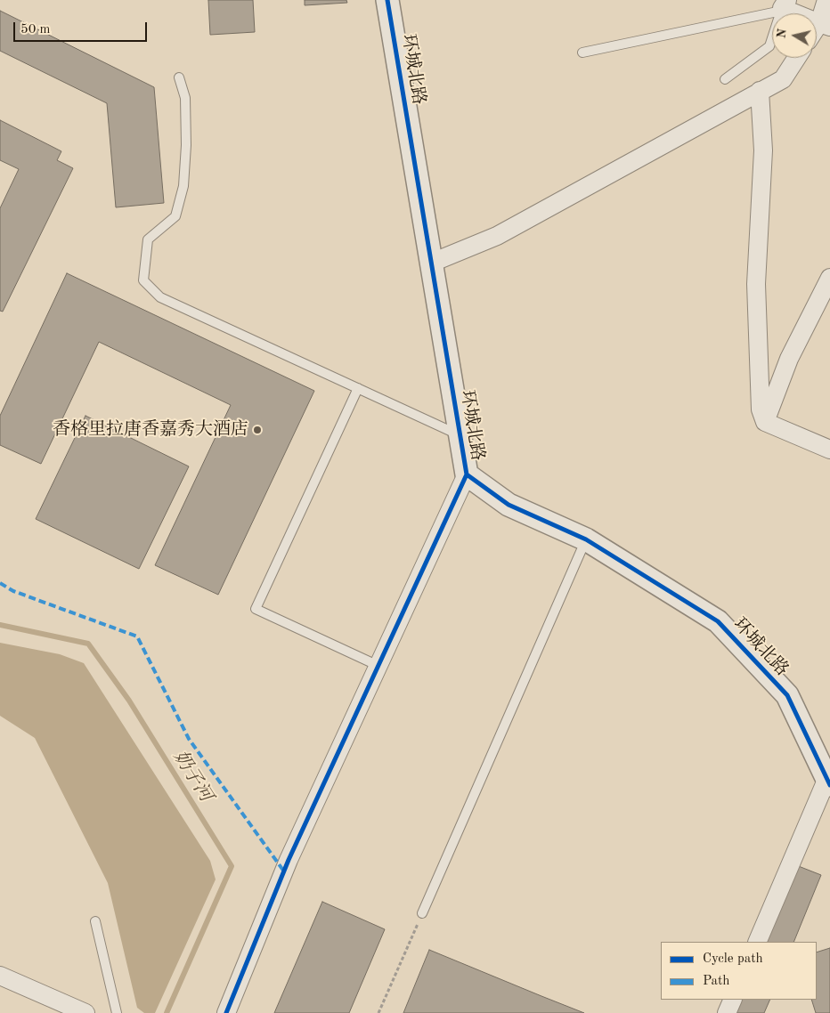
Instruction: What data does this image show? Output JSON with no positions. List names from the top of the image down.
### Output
{
  "streets": {
    "street": ["环城北路"]
  },
  "water": ["奶子河"],
  "places": ["香格里拉唐香嘉秀大酒店"],
  "legend": ["Cycle path", "Path"],
  "scale_bar": "50 m",
  "north": "left"
}
